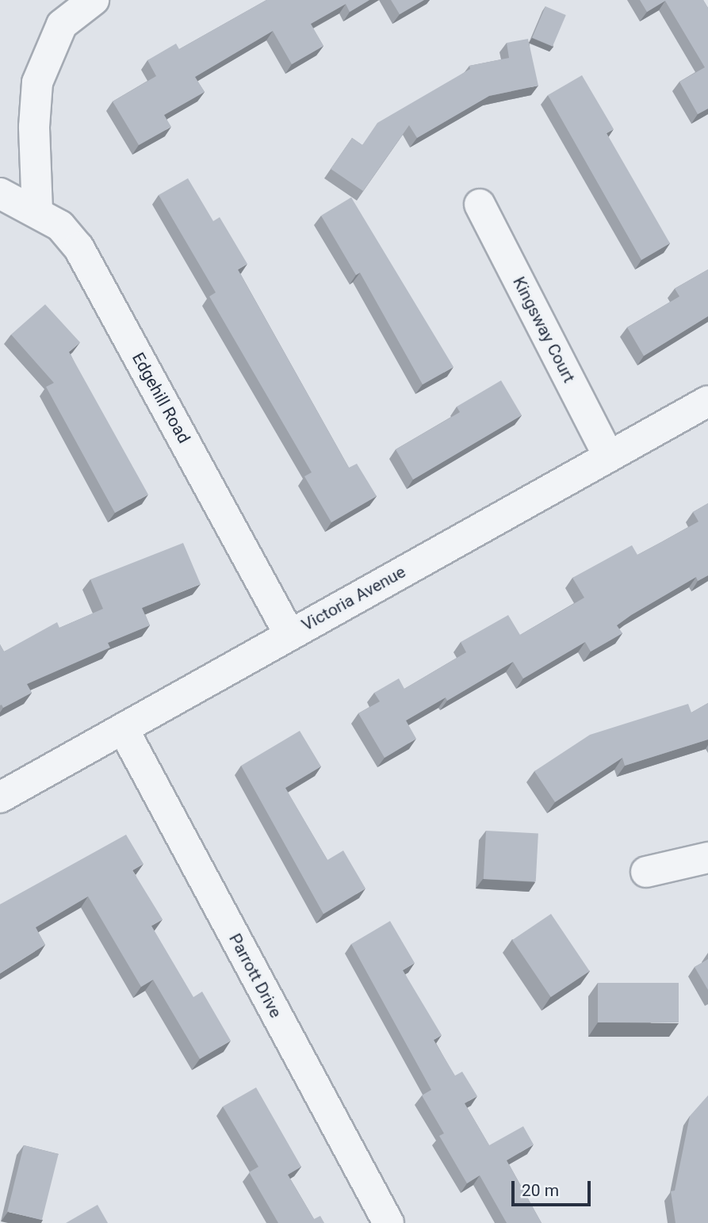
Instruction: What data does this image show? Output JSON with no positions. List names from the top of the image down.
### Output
{
  "streets": {
    "street": [
      "Kingsway Court",
      "Edgehill Road",
      "Victoria Avenue",
      "Parrott Drive"
    ]
  },
  "crossings": [
    ["Kingsway Court", "Victoria Avenue"],
    ["Edgehill Road", "Victoria Avenue"],
    ["Victoria Avenue", "Parrott Drive"]
  ],
  "scale_bar": "20 m"
}
